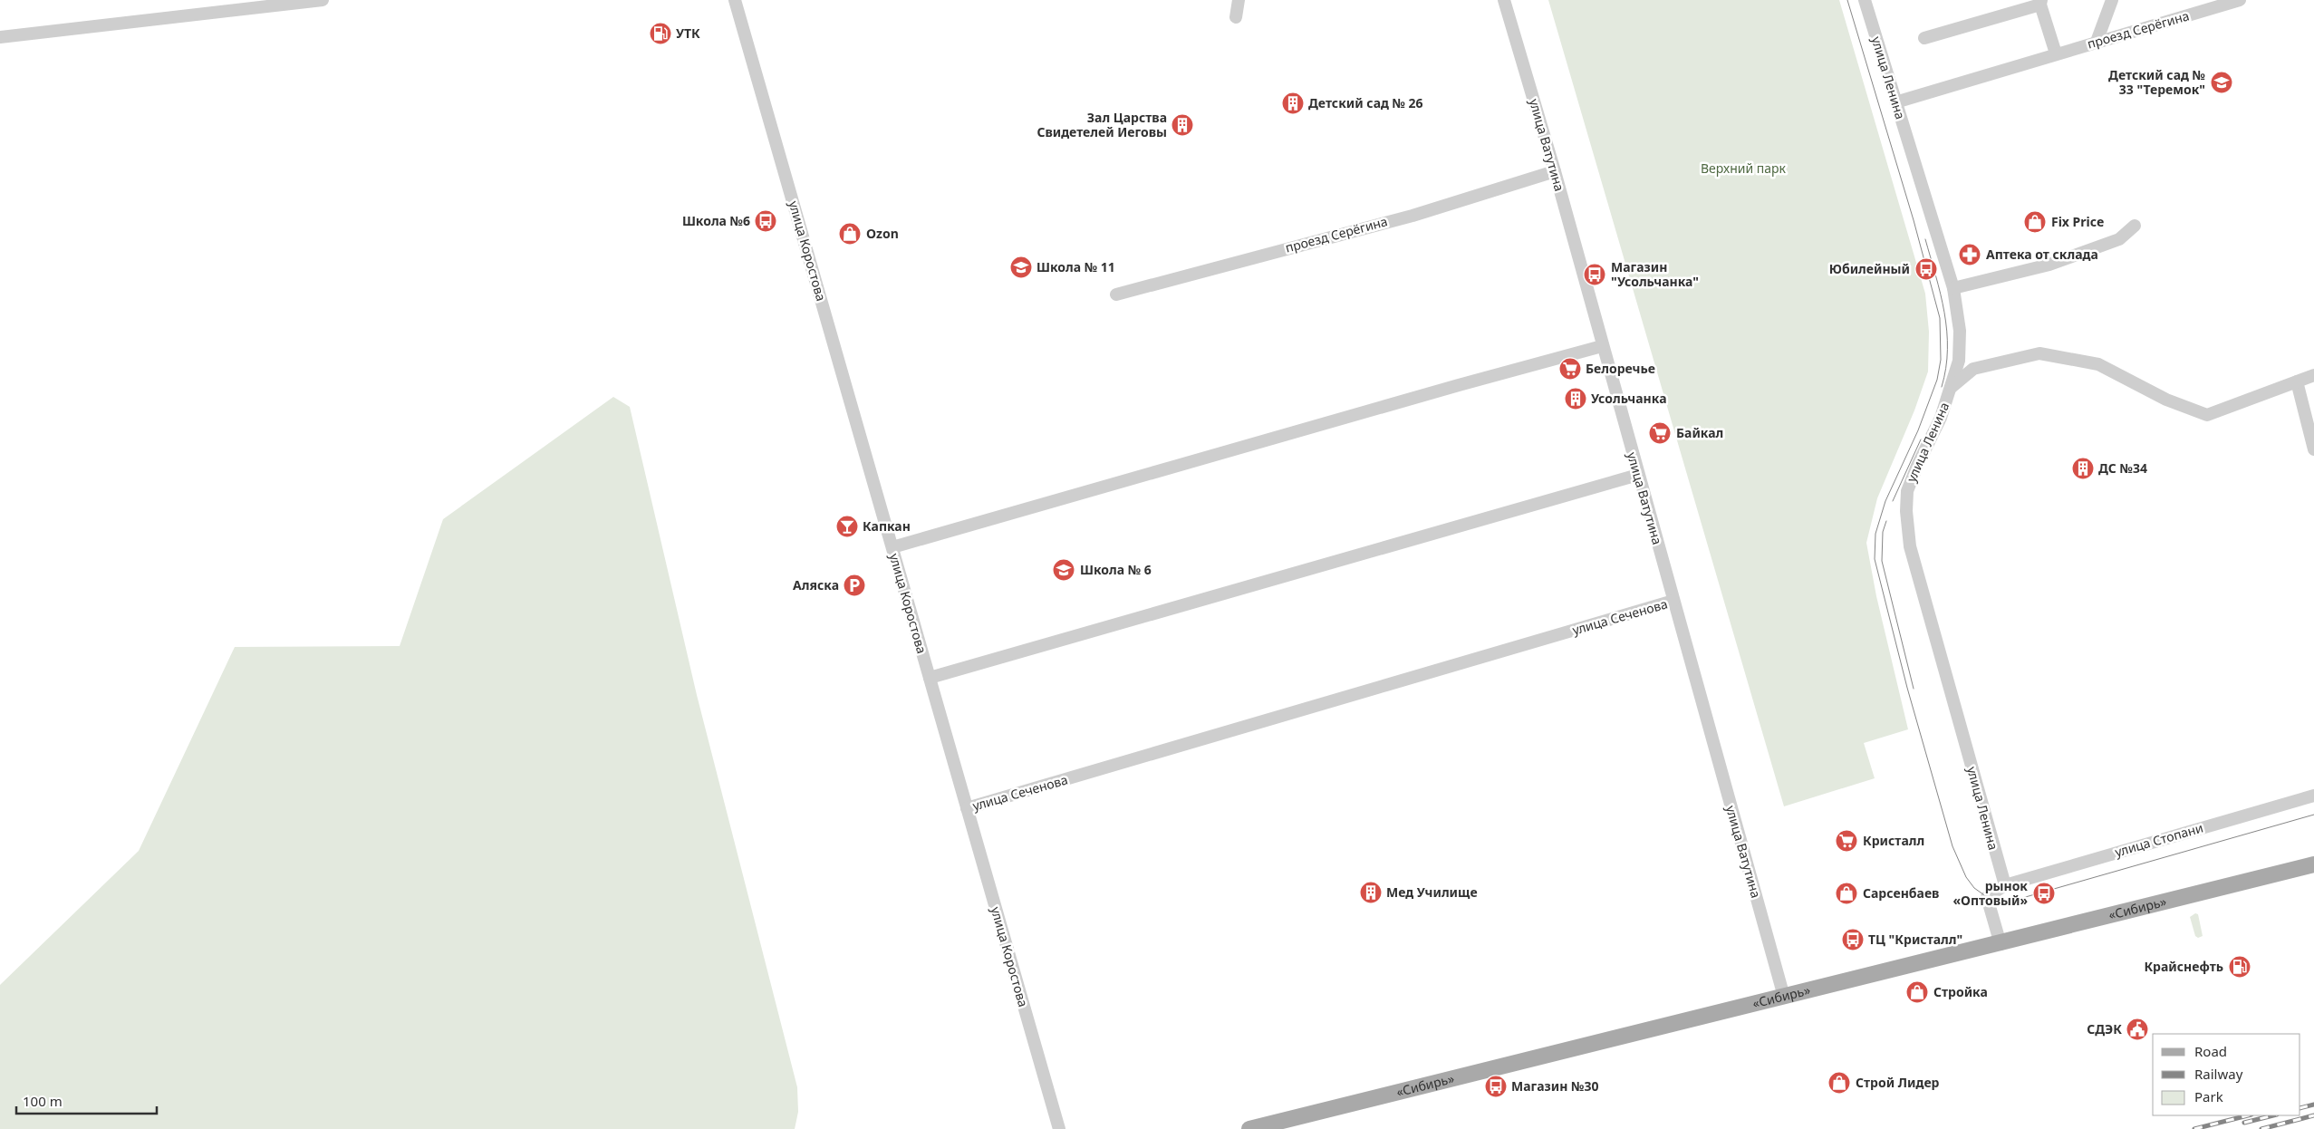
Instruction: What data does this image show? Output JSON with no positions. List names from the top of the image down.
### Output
{
  "streets": {
    "main road": ["«Сибирь»"],
    "street": [
      "проезд Серёгина",
      "улица Ленина",
      "улица Ватутина",
      "улица Коростова",
      "улица Сеченова",
      "улица Стопани"
    ]
  },
  "crossings": [
    ["проезд Серёгина", "улица Ленина"],
    ["проезд Серёгина", "улица Ватутина"],
    ["улица Ленина", "улица Стопани"],
    ["улица Ватутина", "улица Сеченова"],
    ["улица Ватутина", "«Сибирь»"],
    ["улица Коростова", "улица Сеченова"],
    ["улица Стопани", "«Сибирь»"]
  ],
  "parks": ["Верхний парк"],
  "places": {
    "fuel station": ["УТК", "Крайснефть"],
    "school or university": ["Детский сад № 33 \"Теремок\"", "Школа № 11", "Школа № 6"],
    "building": [
      "Детский сад № 26",
      "Зал Царства Свидетелей Иеговы",
      "Усольчанка",
      "ДС №34",
      "Мед Училище"
    ],
    "bus stop": [
      "Школа №6",
      "Юбилейный",
      "Магазин \"Усольчанка\"",
      "рынок «Оптовый»",
      "ТЦ \"Кристалл\"",
      "Магазин №30"
    ],
    "shop": [
      "Fix Price",
      "Ozon",
      "Сарсенбаев",
      "Стройка",
      "Строй Лидер"
    ],
    "pharmacy": ["Аптека от склада"],
    "supermarket": ["Белоречье", "Байкал", "Кристалл"],
    "bar": ["Капкан"],
    "parking": ["Аляска"],
    "public building": ["СДЭК"]
  },
  "legend": ["Road", "Railway", "Park"],
  "scale_bar": "100 m"
}
